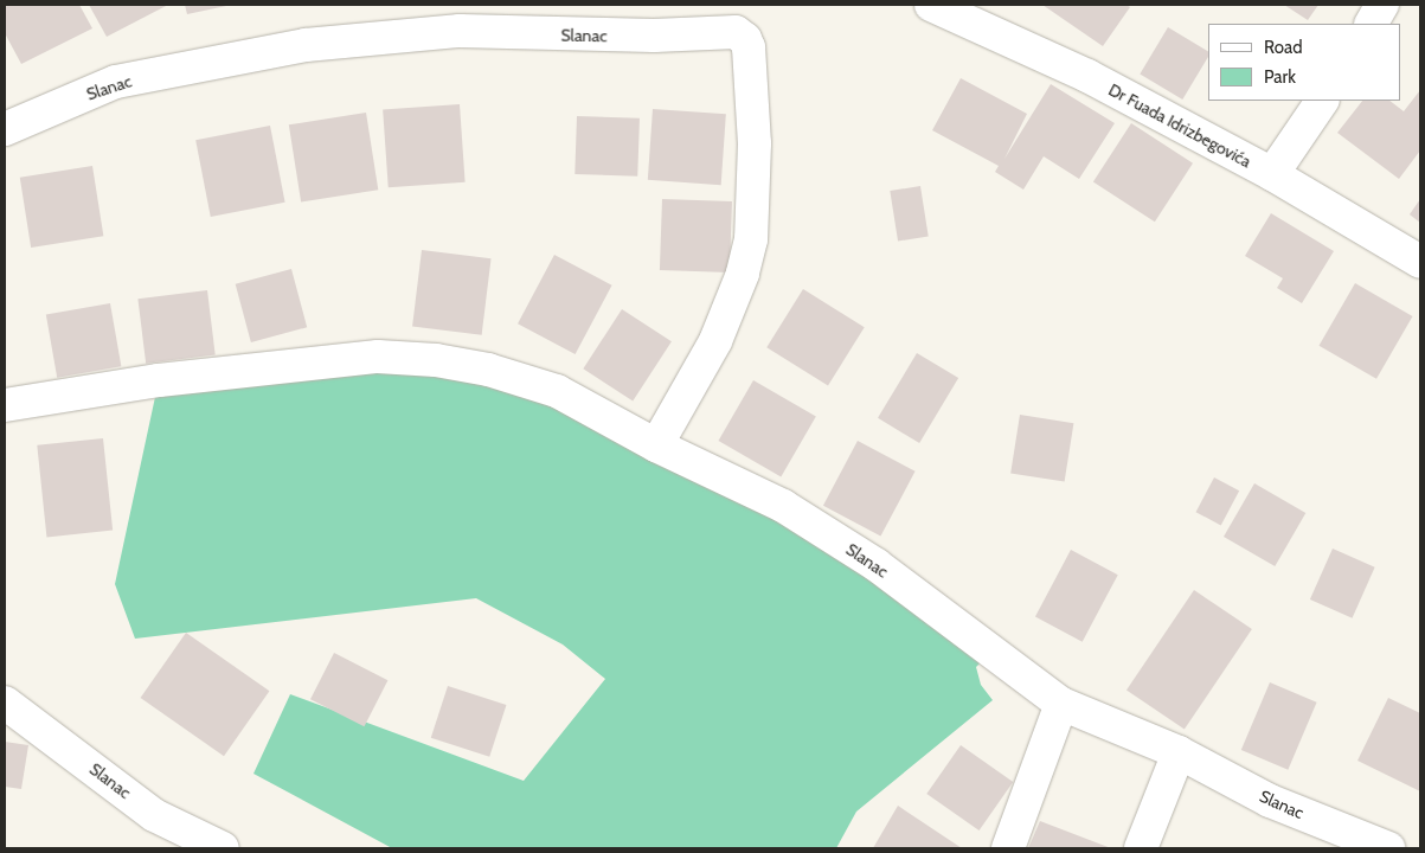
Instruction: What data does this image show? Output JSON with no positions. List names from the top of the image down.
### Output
{
  "streets": {
    "street": ["Slanac", "Dr Fuada Idrizbegovića"]
  },
  "legend": ["Road", "Park"]
}
